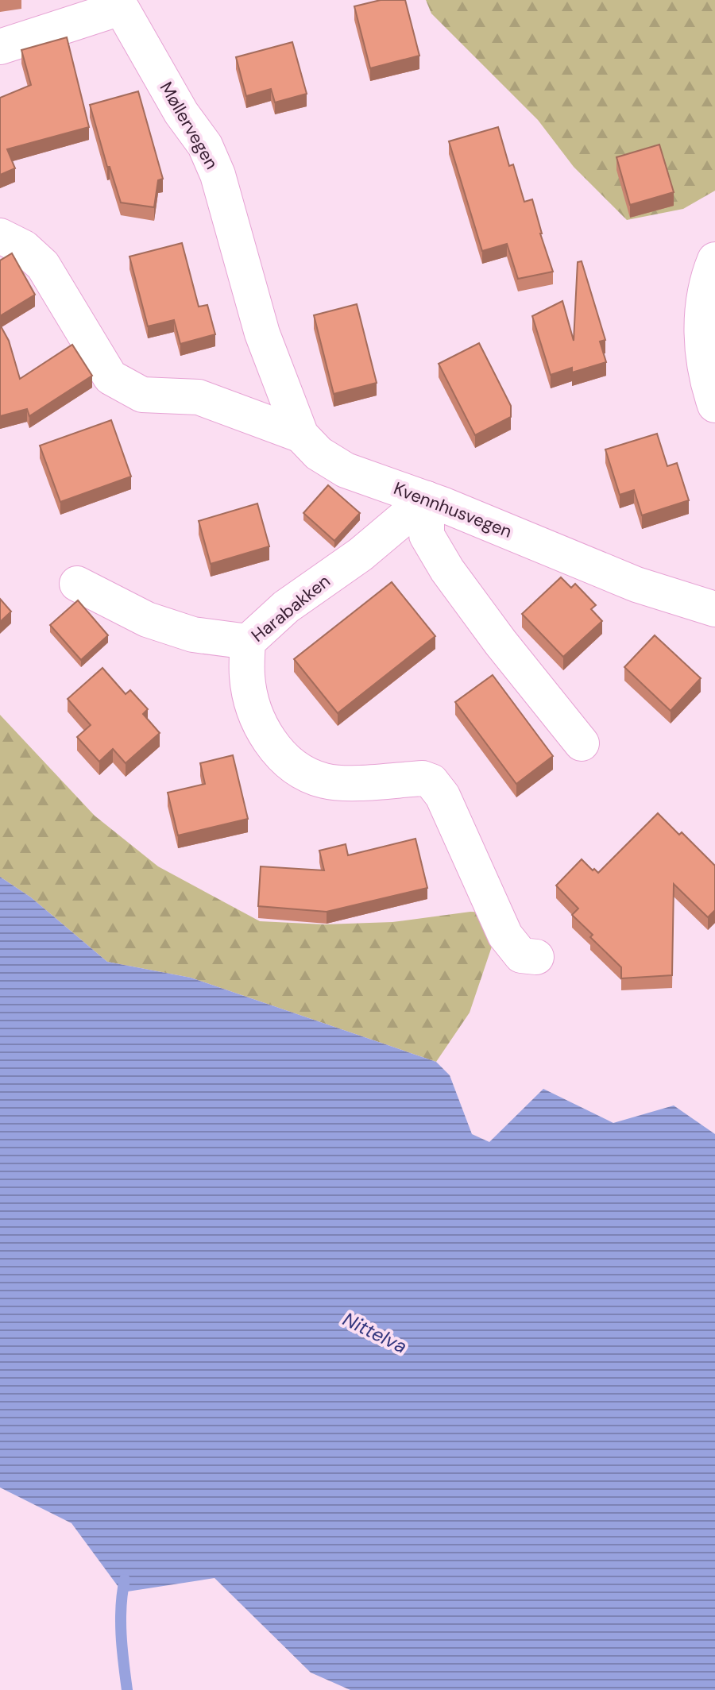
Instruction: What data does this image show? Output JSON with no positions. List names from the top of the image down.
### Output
{
  "streets": {
    "street": ["Møllervegen", "Kvennhusvegen", "Harabakken"]
  },
  "crossings": [
    ["Møllervegen", "Kvennhusvegen"],
    ["Kvennhusvegen", "Harabakken"]
  ],
  "water": ["Nittelva"]
}
